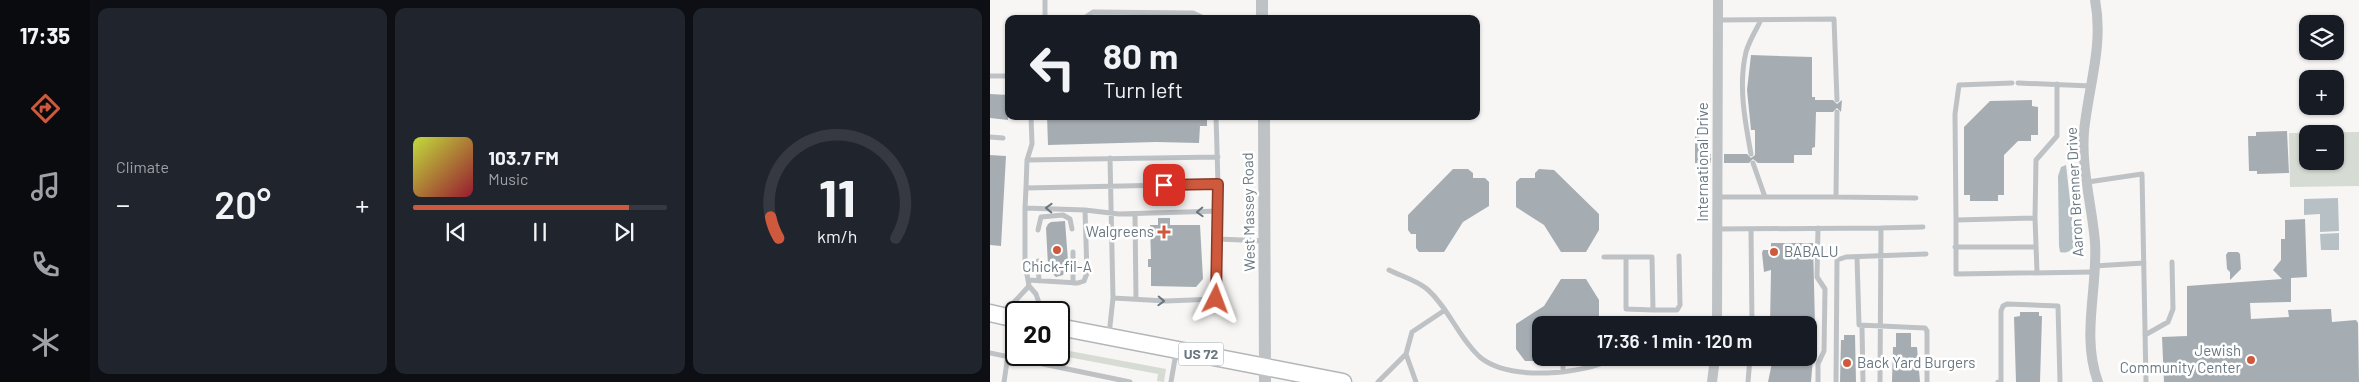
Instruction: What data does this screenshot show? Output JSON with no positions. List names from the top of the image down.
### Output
{
  "streets": {
    "main road": ["US 72"],
    "street": ["International Drive", "Aaron Brenner Drive", "West Massey Road"]
  },
  "crossings": [
    ["West Massey Road", "US 72"]
  ],
  "places": {
    "health": ["Walgreens"],
    "other": [
      "Chick-fil-A",
      "BABALU",
      "Jewish Community Center",
      "Back Yard Burgers"
    ]
  },
  "page": {
    "tabs": "17:35",
    "tile": "Climate",
    "map_buttons": ["+", "−"],
    "turn": ["80 m", "Turn left"],
    "song": ["103.7 FM", "Music"],
    "heat": ["−", "20°", "+"],
    "limit": "20",
    "trip": "17:36 · 1 min · 120 m",
    "gauge": ["11", "km/h"]
  }
}
